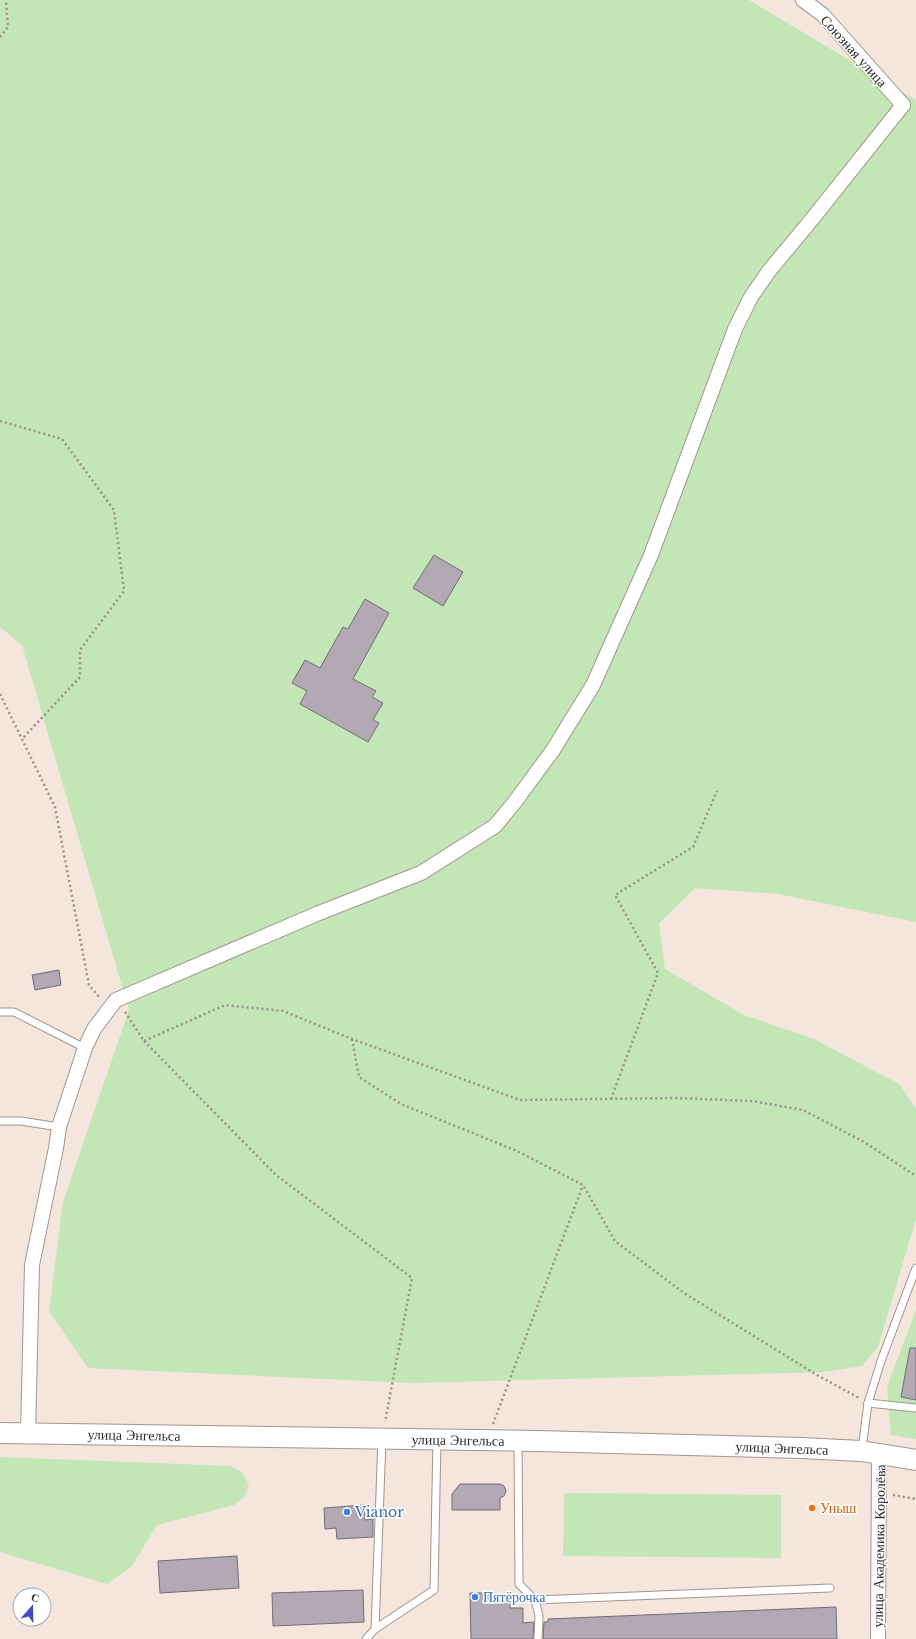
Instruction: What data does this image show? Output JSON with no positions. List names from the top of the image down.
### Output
{
  "streets": {
    "main road": ["улица Энгельса"],
    "street": ["Союзная улица", "улица Академика Королёва"]
  },
  "crossings": [
    ["улица Энгельса", "улица Академика Королёва"]
  ],
  "places": ["Уныш", "Vianor", "Пятёрочка"],
  "north": "top"
}
